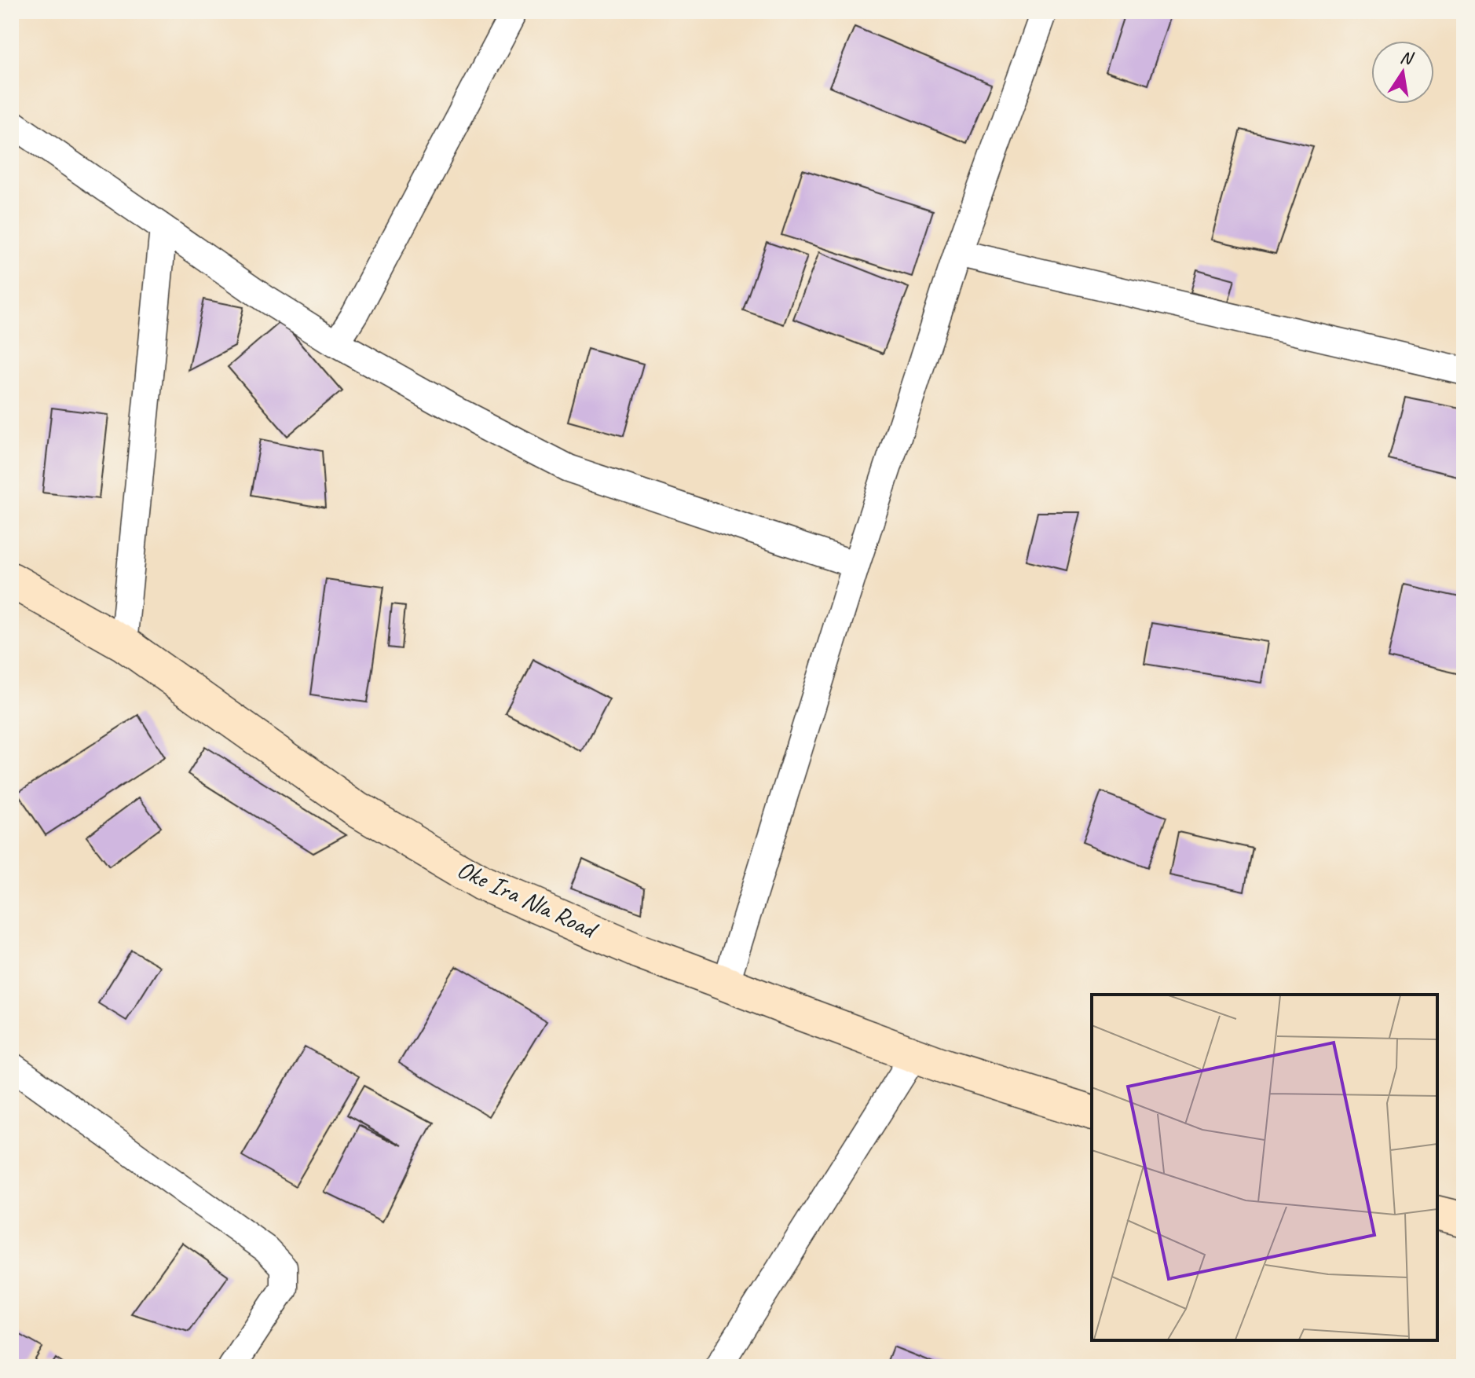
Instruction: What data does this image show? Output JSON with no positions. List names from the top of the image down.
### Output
{
  "streets": {
    "street": ["Oke Ira Nla Road"]
  },
  "north": "top"
}
